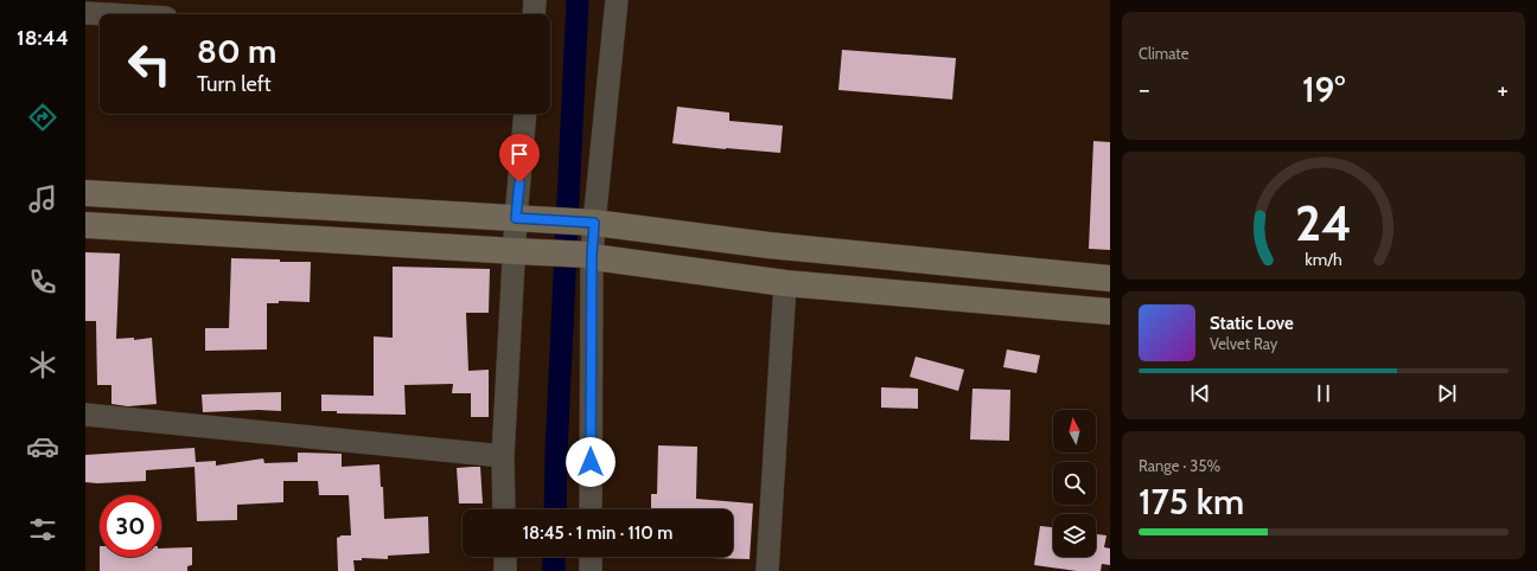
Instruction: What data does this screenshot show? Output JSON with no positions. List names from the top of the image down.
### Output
{
  "north": "top",
  "page": {
    "tabs": "18:44",
    "tile": [
      "Climate",
      ["Range · 35%", "175 km"]
    ],
    "turn": ["80 m", "Turn left"],
    "heat": ["−", "19°", "+"],
    "song": ["Static Love", "Velvet Ray"],
    "limit": "30",
    "trip": "18:45 · 1 min · 110 m",
    "gauge": ["24", "km/h"]
  }
}
